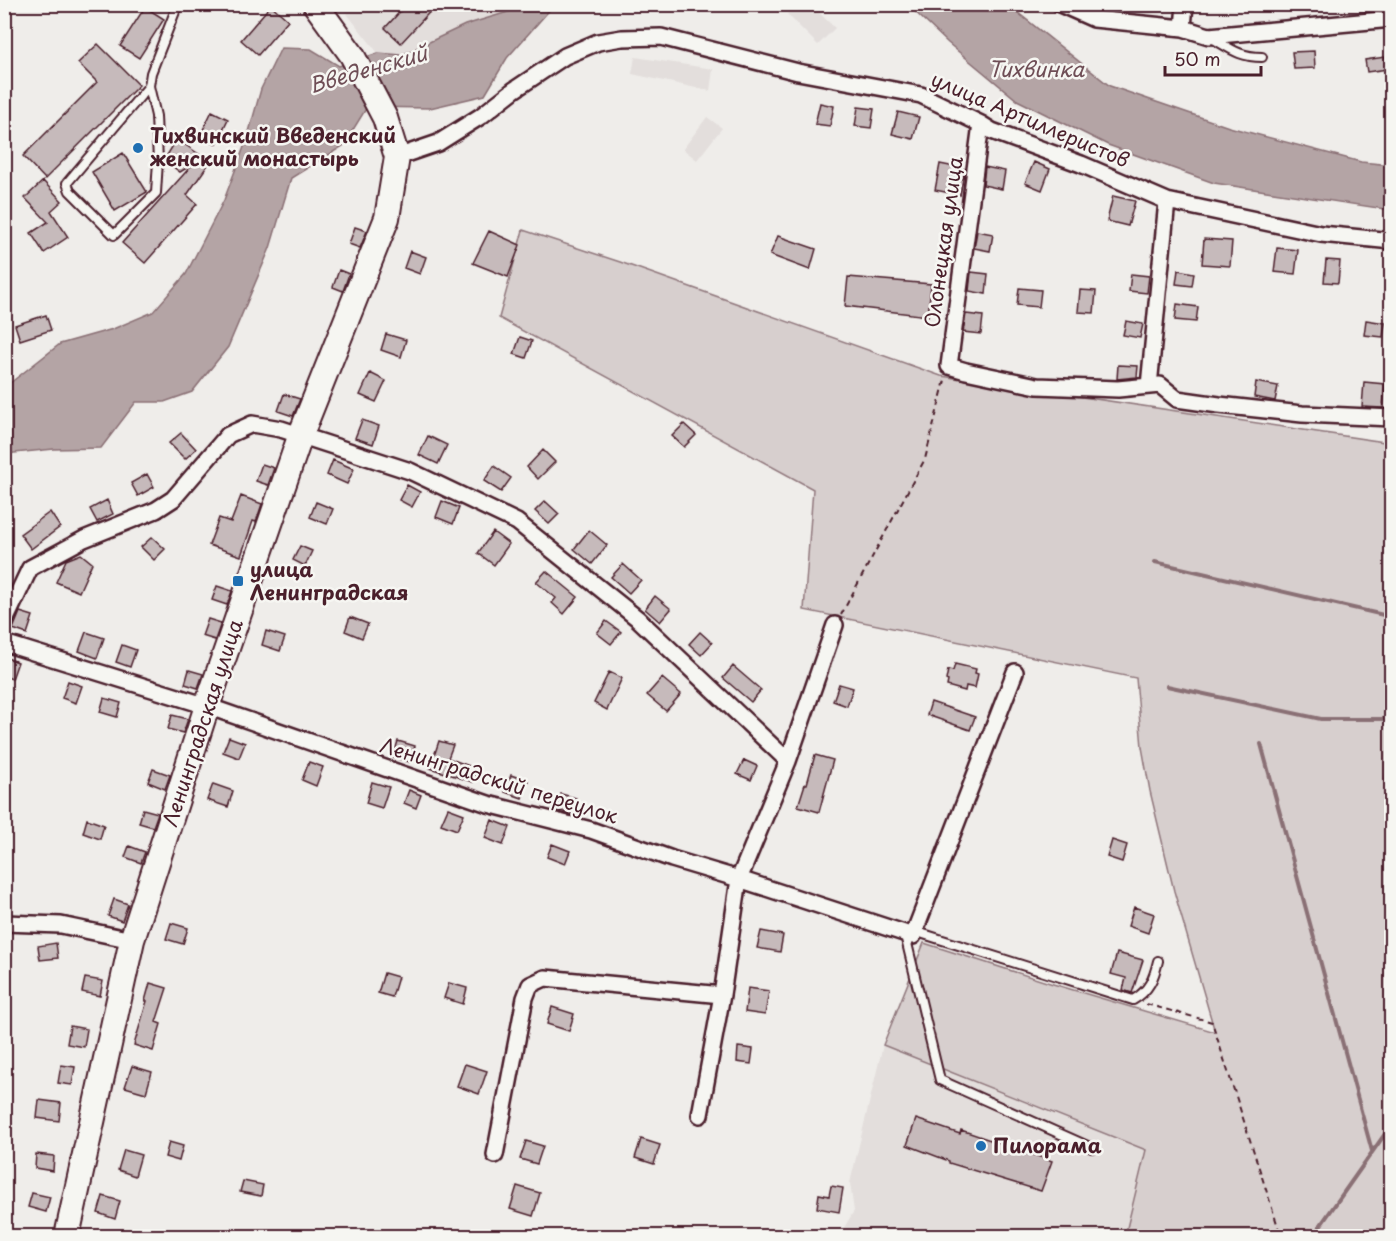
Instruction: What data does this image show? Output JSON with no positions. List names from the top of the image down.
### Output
{
  "streets": {
    "main road": ["Ленинградская улица"],
    "street": ["улица Артиллеристов", "Олонецкая улица", "Ленинградский переулок"]
  },
  "crossings": [
    ["улица Артиллеристов", "Олонецкая улица"],
    ["улица Артиллеристов", "Ленинградская улица"],
    ["Ленинградская улица", "Ленинградский переулок"]
  ],
  "water": ["Введенский", "Тихвинка"],
  "places": {
    "other": ["Тихвинский Введенский женский монастырь", "Пилорама"],
    "transit": ["улица Ленинградская"]
  },
  "scale_bar": "50 m"
}
